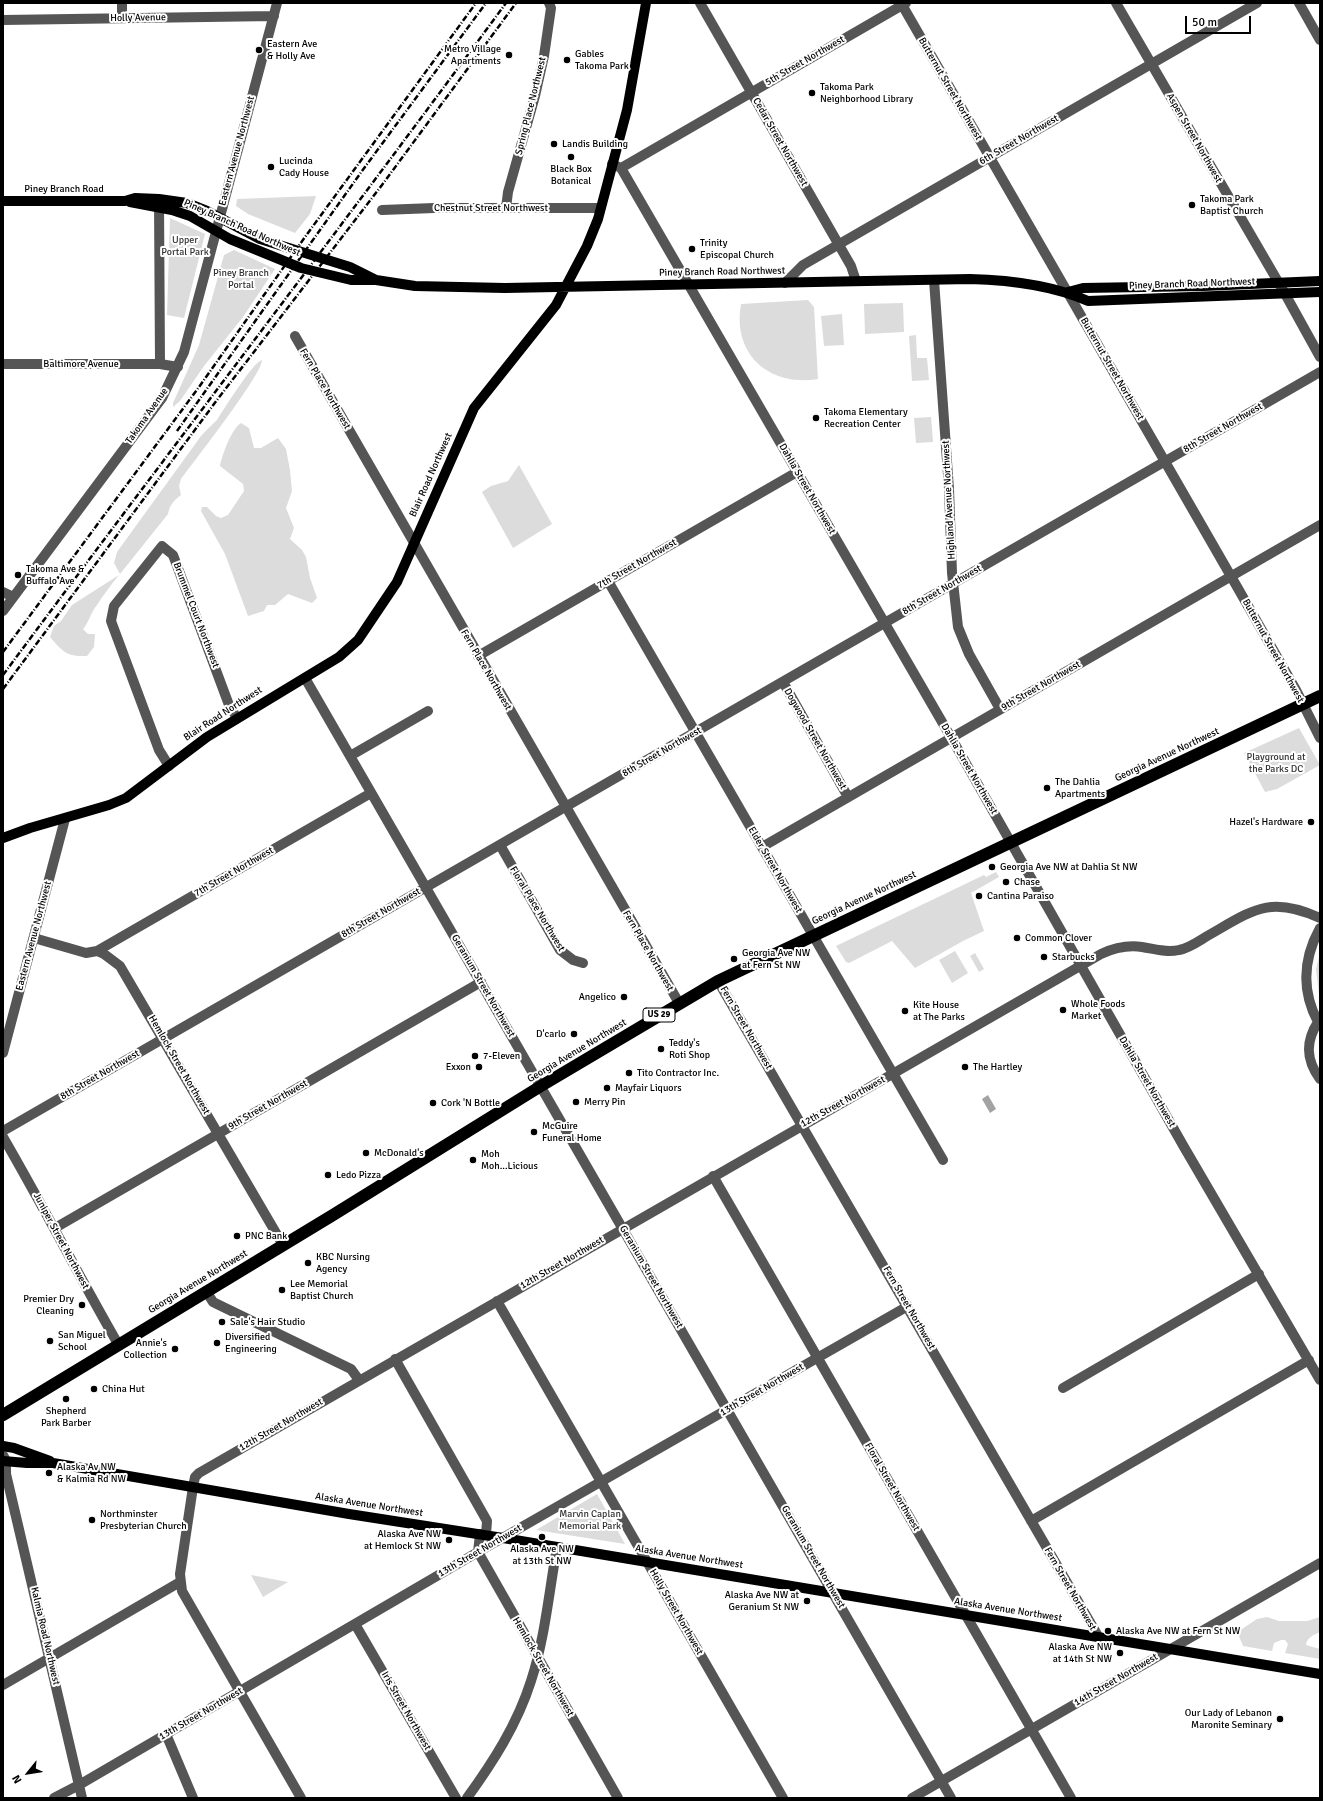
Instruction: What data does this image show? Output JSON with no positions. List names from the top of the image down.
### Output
{
  "streets": {
    "highway": ["Georgia Avenue Northwest", "US 29"],
    "main road": [
      "Piney Branch Road",
      "Piney Branch Road Northwest",
      "Blair Road Northwest",
      "Alaska Avenue Northwest"
    ],
    "street": [
      "Holly Avenue",
      "5th Street Northwest",
      "Butternut Street Northwest",
      "Spring Place Northwest",
      "Aspen Street Northwest",
      "6th Street Northwest",
      "Cedar Street Northwest",
      "Eastern Avenue Northwest",
      "Chestnut Street Northwest",
      "Baltimore Avenue",
      "Fern Place Northwest",
      "Takoma Avenue",
      "8th Street Northwest",
      "Dahlia Street Northwest",
      "Highland Avenue Northwest",
      "7th Street Northwest",
      "Brummel Court Northwest",
      "9th Street Northwest",
      "Dogwood Street Northwest",
      "Elder Street Northwest",
      "Floral Place Northwest",
      "Geranium Street Northwest",
      "Fern Street Northwest",
      "Hemlock Street Northwest",
      "12th Street Northwest",
      "Juniper Street Northwest",
      "13th Street Northwest",
      "Floral Street Northwest",
      "Holly Street Northwest",
      "Kalmia Road Northwest",
      "14th Street Northwest",
      "Iris Street Northwest"
    ]
  },
  "crossings": [
    ["Holly Avenue", "Eastern Avenue Northwest"],
    ["5th Street Northwest", "Butternut Street Northwest"],
    ["5th Street Northwest", "Cedar Street Northwest"],
    ["5th Street Northwest", "Blair Road Northwest"],
    ["5th Street Northwest", "Dahlia Street Northwest"],
    ["Butternut Street Northwest", "6th Street Northwest"],
    ["Butternut Street Northwest", "Piney Branch Road Northwest"],
    ["Butternut Street Northwest", "8th Street Northwest"],
    ["Butternut Street Northwest", "9th Street Northwest"],
    ["Butternut Street Northwest", "Georgia Avenue Northwest"],
    ["Spring Place Northwest", "Chestnut Street Northwest"],
    ["Aspen Street Northwest", "6th Street Northwest"],
    ["Aspen Street Northwest", "Piney Branch Road Northwest"],
    ["6th Street Northwest", "Cedar Street Northwest"],
    ["6th Street Northwest", "Piney Branch Road Northwest"],
    ["Cedar Street Northwest", "Piney Branch Road Northwest"],
    ["Eastern Avenue Northwest", "Piney Branch Road Northwest"],
    ["Eastern Avenue Northwest", "Takoma Avenue"],
    ["Eastern Avenue Northwest", "Blair Road Northwest"],
    ["Eastern Avenue Northwest", "Hemlock Street Northwest"],
    ["Piney Branch Road", "Piney Branch Road Northwest"],
    ["Chestnut Street Northwest", "Blair Road Northwest"],
    ["Piney Branch Road Northwest", "Blair Road Northwest"],
    ["Piney Branch Road Northwest", "Dahlia Street Northwest"],
    ["Piney Branch Road Northwest", "Highland Avenue Northwest"],
    ["Fern Place Northwest", "8th Street Northwest"],
    ["Fern Place Northwest", "Blair Road Northwest"],
    ["Fern Place Northwest", "7th Street Northwest"],
    ["Fern Place Northwest", "Georgia Avenue Northwest"],
    ["8th Street Northwest", "Dahlia Street Northwest"],
    ["8th Street Northwest", "Highland Avenue Northwest"],
    ["8th Street Northwest", "Dogwood Street Northwest"],
    ["8th Street Northwest", "Elder Street Northwest"],
    ["8th Street Northwest", "Floral Place Northwest"],
    ["8th Street Northwest", "Geranium Street Northwest"],
    ["8th Street Northwest", "Hemlock Street Northwest"],
    ["Blair Road Northwest", "Dahlia Street Northwest"],
    ["Blair Road Northwest", "Brummel Court Northwest"],
    ["Blair Road Northwest", "Geranium Street Northwest"],
    ["Dahlia Street Northwest", "7th Street Northwest"],
    ["Dahlia Street Northwest", "9th Street Northwest"],
    ["Dahlia Street Northwest", "Georgia Avenue Northwest"],
    ["Dahlia Street Northwest", "12th Street Northwest"],
    ["Highland Avenue Northwest", "9th Street Northwest"],
    ["7th Street Northwest", "Elder Street Northwest"],
    ["7th Street Northwest", "Geranium Street Northwest"],
    ["7th Street Northwest", "Hemlock Street Northwest"],
    ["9th Street Northwest", "Dogwood Street Northwest"],
    ["9th Street Northwest", "Elder Street Northwest"],
    ["9th Street Northwest", "Geranium Street Northwest"],
    ["9th Street Northwest", "Hemlock Street Northwest"],
    ["9th Street Northwest", "Juniper Street Northwest"],
    ["Georgia Avenue Northwest", "Elder Street Northwest"],
    ["Georgia Avenue Northwest", "Geranium Street Northwest"],
    ["Georgia Avenue Northwest", "Fern Street Northwest"],
    ["Georgia Avenue Northwest", "Hemlock Street Northwest"],
    ["Georgia Avenue Northwest", "Juniper Street Northwest"],
    ["Elder Street Northwest", "12th Street Northwest"],
    ["Geranium Street Northwest", "12th Street Northwest"],
    ["Geranium Street Northwest", "13th Street Northwest"],
    ["Geranium Street Northwest", "Alaska Avenue Northwest"],
    ["Geranium Street Northwest", "14th Street Northwest"],
    ["Fern Street Northwest", "12th Street Northwest"],
    ["Fern Street Northwest", "13th Street Northwest"],
    ["Fern Street Northwest", "Alaska Avenue Northwest"],
    ["Hemlock Street Northwest", "13th Street Northwest"],
    ["12th Street Northwest", "Floral Street Northwest"],
    ["12th Street Northwest", "Alaska Avenue Northwest"],
    ["12th Street Northwest", "Holly Street Northwest"],
    ["13th Street Northwest", "Floral Street Northwest"],
    ["13th Street Northwest", "Alaska Avenue Northwest"],
    ["13th Street Northwest", "Holly Street Northwest"],
    ["13th Street Northwest", "Kalmia Road Northwest"],
    ["13th Street Northwest", "Iris Street Northwest"],
    ["Floral Street Northwest", "Alaska Avenue Northwest"],
    ["Floral Street Northwest", "14th Street Northwest"],
    ["Alaska Avenue Northwest", "Holly Street Northwest"],
    ["Alaska Avenue Northwest", "Kalmia Road Northwest"],
    ["Alaska Avenue Northwest", "14th Street Northwest"]
  ],
  "parks": [
    "Upper Portal Park",
    "Piney Branch Portal",
    "Playground at the Parks DC",
    "Marvin Caplan Memorial Park"
  ],
  "places": [
    "Eastern Ave & Holly Ave",
    "Metro Village Apartments",
    "Gables Takoma Park",
    "Takoma Park Neighborhood Library",
    "Landis Building",
    "Black Box Botanical",
    "Lucinda Cady House",
    "Takoma Park Baptist Church",
    "Trinity Episcopal Church",
    "Takoma Elementary Recreation Center",
    "Takoma Ave & Buffalo Ave",
    "The Dahlia Apartments",
    "Hazel's Hardware",
    "Georgia Ave NW at Dahlia St NW",
    "Chase",
    "Cantina Paraiso",
    "Common Clover",
    "Starbucks",
    "Georgia Ave NW at Fern St NW",
    "Angelico",
    "Whole Foods Market",
    "Kite House at The Parks",
    "D'carlo",
    "Teddy's Roti Shop",
    "7-Eleven",
    "Exxon",
    "The Hartley",
    "Tito Contractor Inc.",
    "Mayfair Liquors",
    "Merry Pin",
    "Cork 'N Bottle",
    "McGuire Funeral Home",
    "McDonald's",
    "Moh Moh...Licious",
    "Ledo Pizza",
    "PNC Bank",
    "KBC Nursing Agency",
    "Lee Memorial Baptist Church",
    "Premier Dry Cleaning",
    "Sale's Hair Studio",
    "San Miguel School",
    "Diversified Engineering",
    "Annie's Collection",
    "China Hut",
    "Shepherd Park Barber",
    "Alaska Av NW & Kalmia Rd NW",
    "Northminster Presbyterian Church",
    "Alaska Ave NW at 13th St NW",
    "Alaska Ave NW at Hemlock St NW",
    "Alaska Ave NW at Geranium St NW",
    "Alaska Ave NW at Fern St NW",
    "Alaska Ave NW at 14th St NW",
    "Our Lady of Lebanon Maronite Seminary"
  ],
  "scale_bar": "50 m",
  "north": "bottom left"
}
